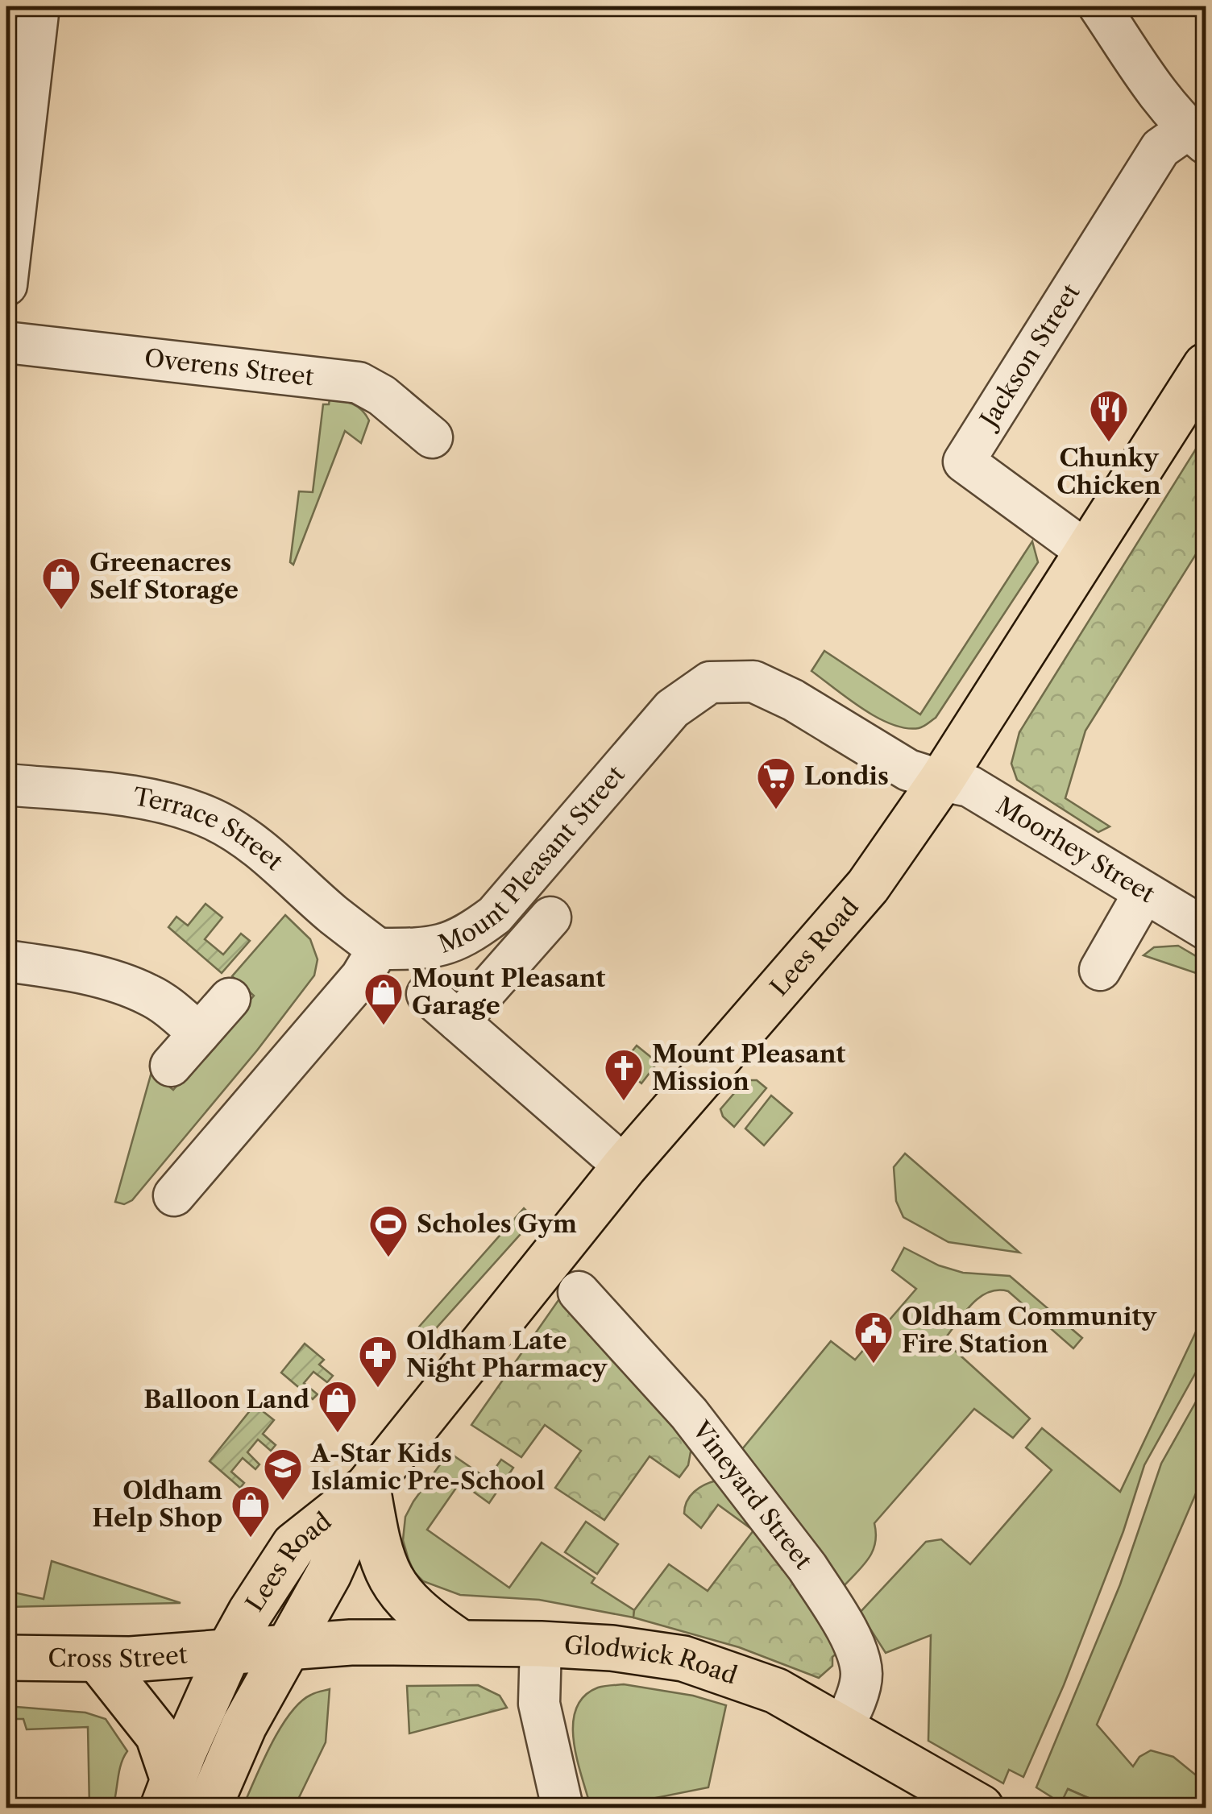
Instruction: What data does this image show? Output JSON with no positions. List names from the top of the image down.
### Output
{
  "streets": {
    "main road": ["Lees Road", "Cross Street", "Glodwick Road"],
    "street": [
      "Jackson Street",
      "Overens Street",
      "Terrace Street",
      "Moorhey Street",
      "Mount Pleasant Street",
      "Vineyard Street"
    ]
  },
  "crossings": [
    ["Jackson Street", "Lees Road"],
    ["Terrace Street", "Mount Pleasant Street"],
    ["Moorhey Street", "Mount Pleasant Street"],
    ["Moorhey Street", "Lees Road"],
    ["Mount Pleasant Street", "Lees Road"],
    ["Lees Road", "Cross Street"],
    ["Lees Road", "Glodwick Road"],
    ["Vineyard Street", "Glodwick Road"]
  ],
  "places": {
    "restaurant": ["Chunky Chicken"],
    "shop": [
      "Greenacres Self Storage",
      "Mount Pleasant Garage",
      "Balloon Land",
      "Oldham Help Shop"
    ],
    "supermarket": ["Londis"],
    "church": ["Mount Pleasant Mission"],
    "sports": ["Scholes Gym"],
    "public building": ["Oldham Community Fire Station"],
    "pharmacy": ["Oldham Late Night Pharmacy"],
    "school or university": ["A-Star Kids Islamic Pre-School"]
  }
}
